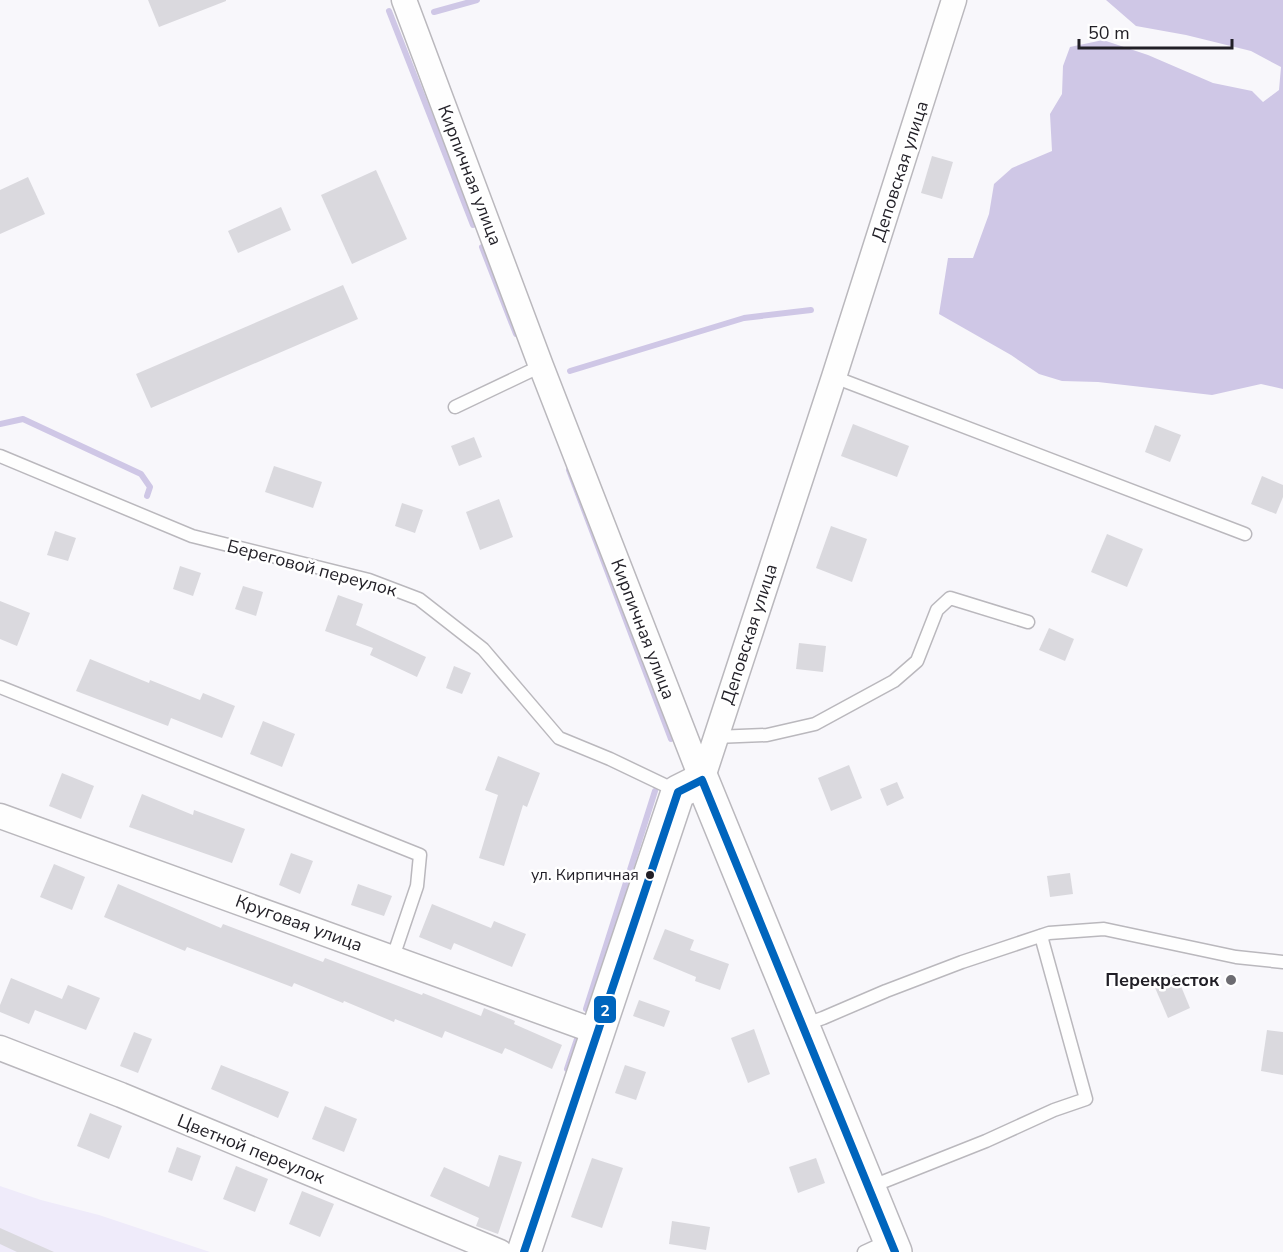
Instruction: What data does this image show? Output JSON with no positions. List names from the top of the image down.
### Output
{
  "streets": {
    "street": [
      "Деповская улица",
      "Кирпичная улица",
      "Круговая улица",
      "Цветной переулок"
    ],
    "lane": ["Береговой переулок"]
  },
  "crossings": [
    ["Деповская улица", "Кирпичная улица"],
    ["Деповская улица", "Береговой переулок"],
    ["Деповская улица", "Круговая улица"],
    ["Кирпичная улица", "Береговой переулок"]
  ],
  "places": ["ул. Кирпичная", "Перекресток"],
  "lines": ["transit line 2"],
  "scale_bar": "50 m"
}
